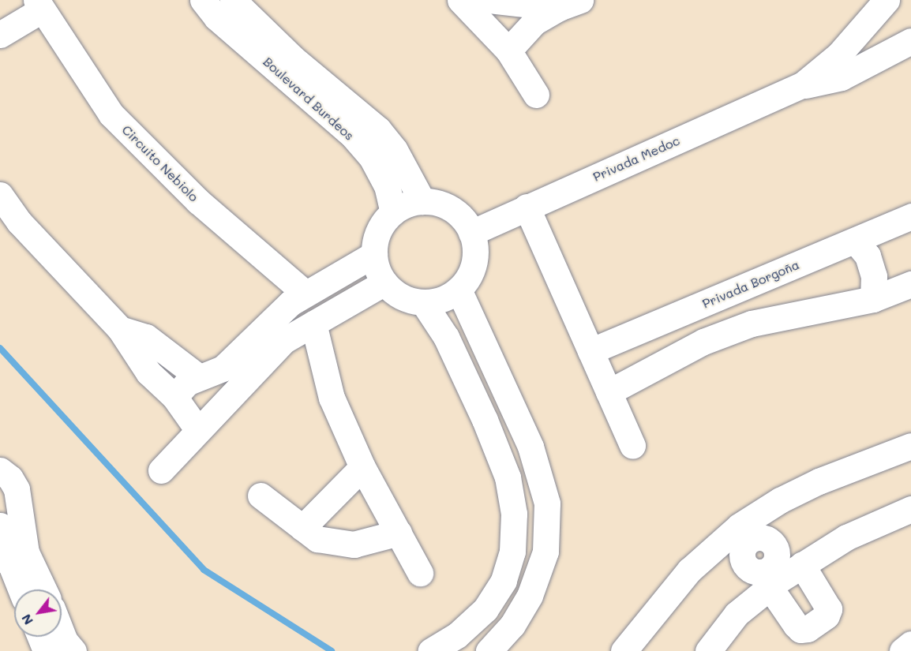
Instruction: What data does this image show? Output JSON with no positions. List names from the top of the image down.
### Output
{
  "streets": {
    "street": [
      "Boulevard Burdeos",
      "Privada Medoc",
      "Circuito Nebiolo",
      "Privada Borgoña"
    ]
  },
  "crossings": [
    ["Boulevard Burdeos", "Privada Medoc"]
  ],
  "north": "bottom left"
}
